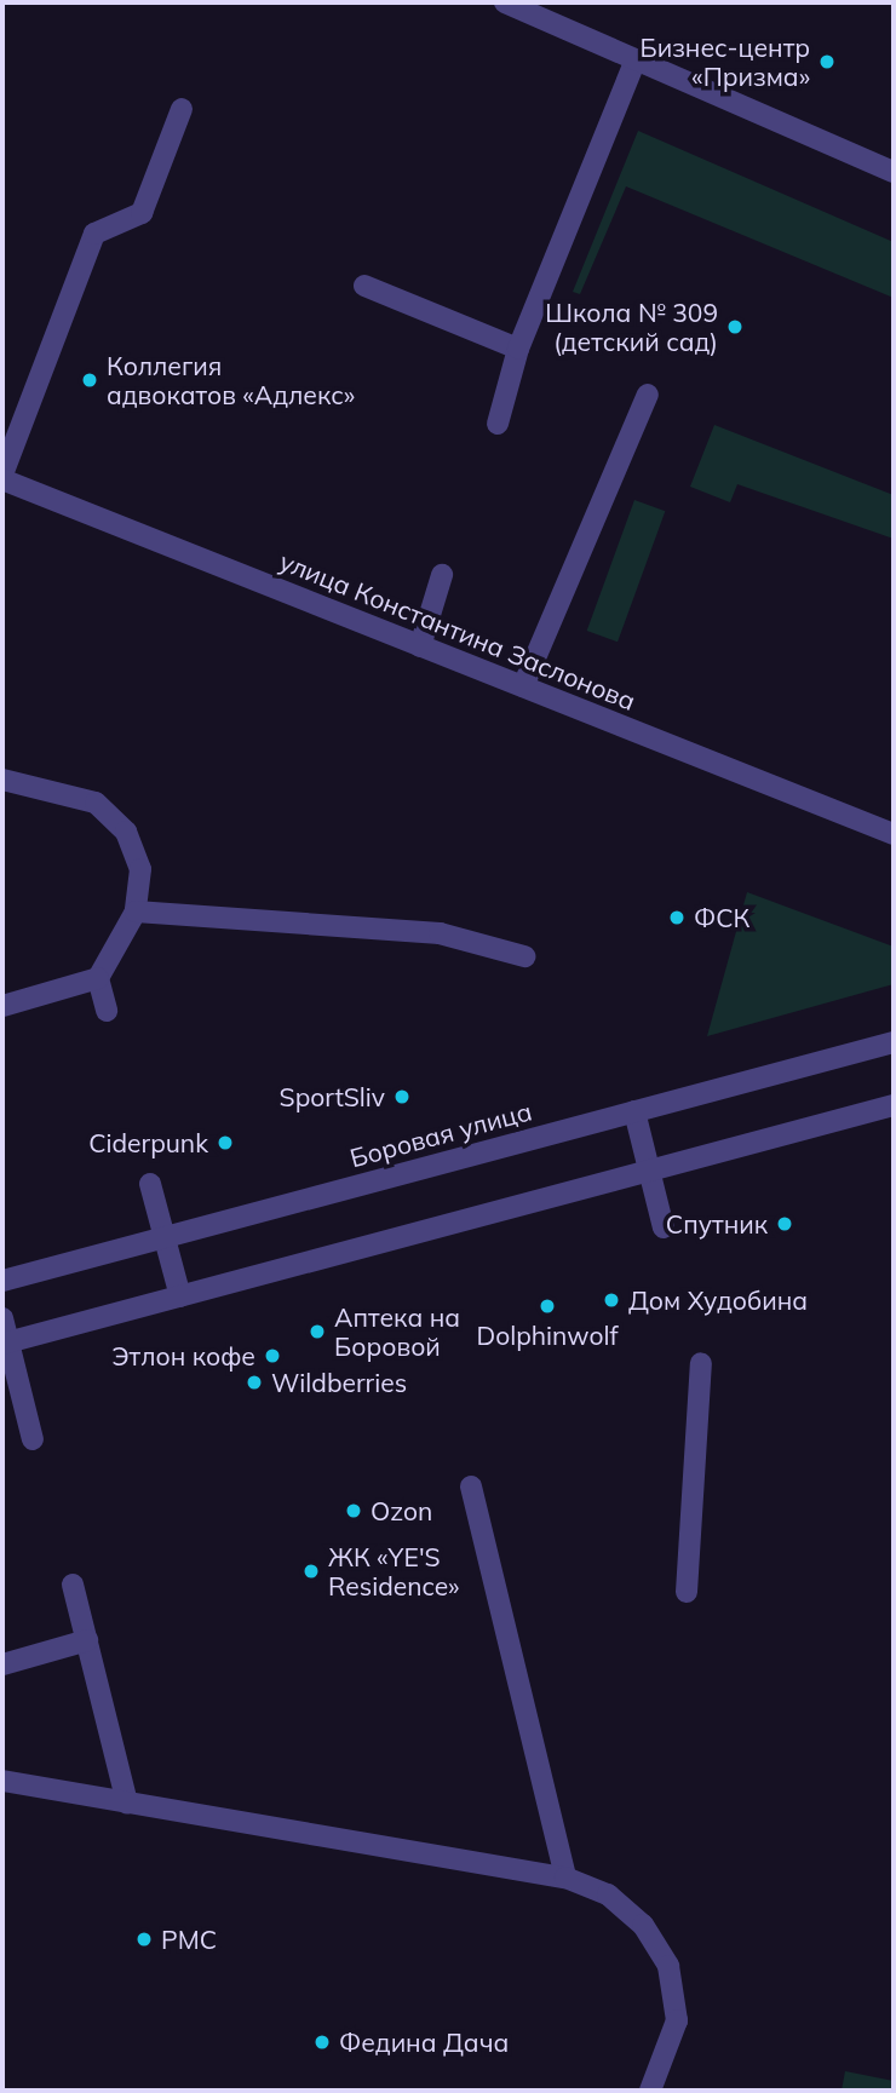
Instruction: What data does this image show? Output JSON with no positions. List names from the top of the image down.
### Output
{
  "streets": {
    "street": ["улица Константина Заслонова", "Боровая улица"]
  },
  "places": [
    "Бизнес-центр «Призма»",
    "Школа № 309 (детский сад)",
    "Коллегия адвокатов «Адлекс»",
    "ФСК",
    "SportSliv",
    "Ciderpunk",
    "Спутник",
    "Дом Худобина",
    "Dolphinwolf",
    "Аптека на Боровой",
    "Этлон кофе",
    "Wildberries",
    "Ozon",
    "ЖК «YE'S Residence»",
    "РМС",
    "Федина Дача"
  ]
}
